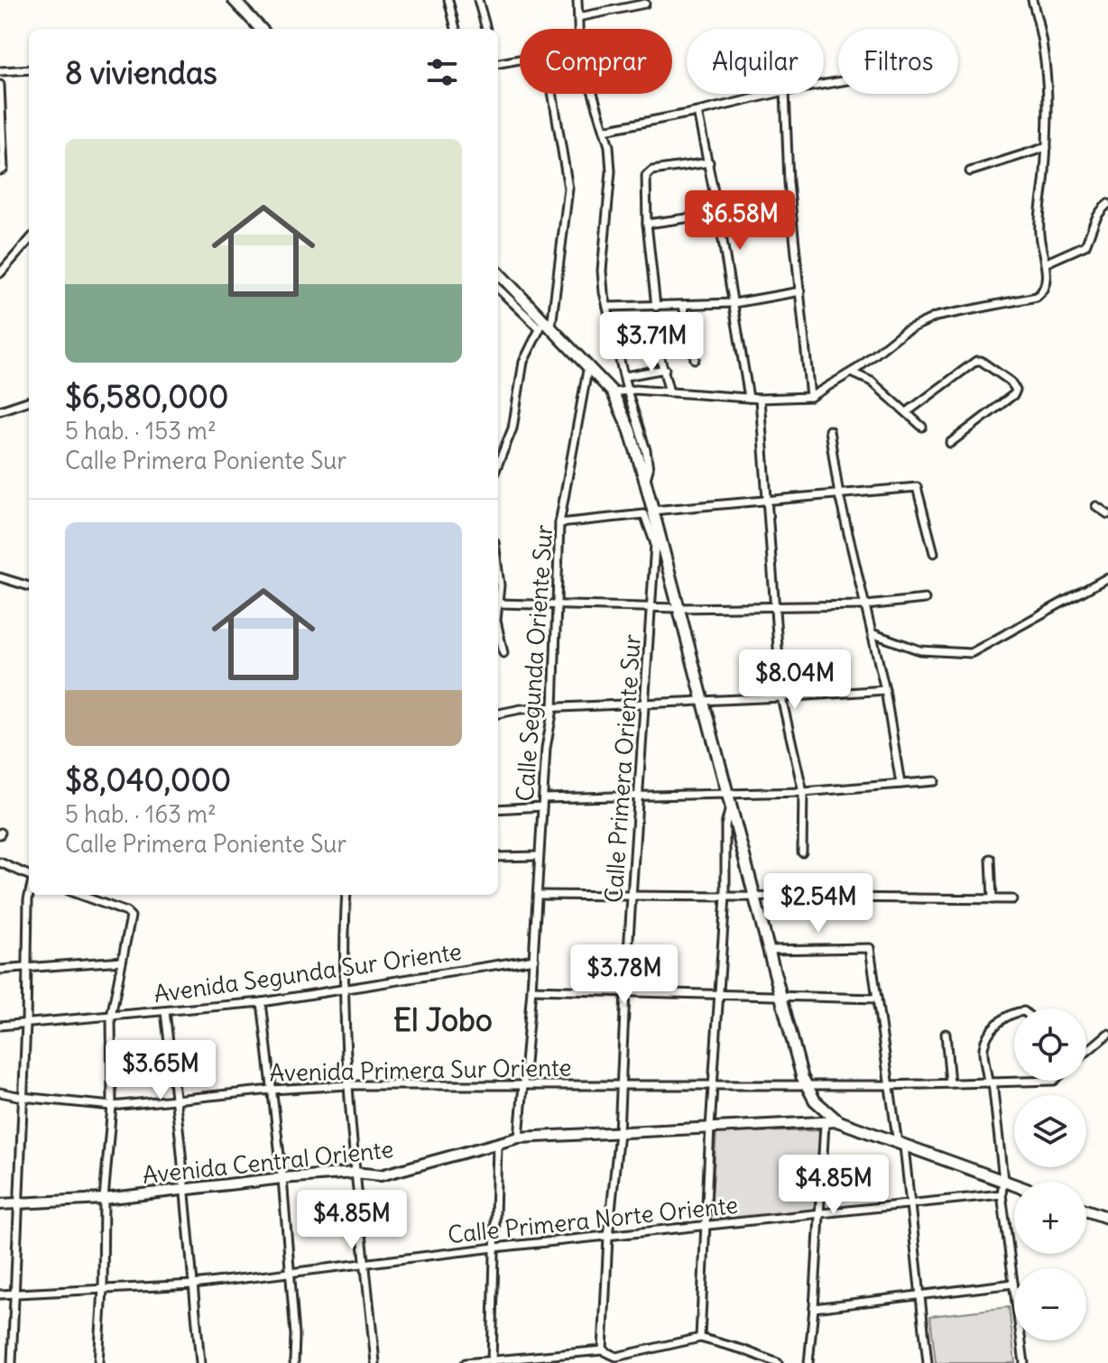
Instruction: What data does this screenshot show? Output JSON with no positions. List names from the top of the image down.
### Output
{
  "streets": {
    "street": [
      "Calle Segunda Oriente Sur",
      "Calle Primera Oriente Sur",
      "Avenida Segunda Sur Oriente",
      "Avenida Primera Sur Oriente",
      "Avenida Central Oriente",
      "Calle Primera Norte Oriente"
    ]
  },
  "crossings": [
    ["Calle Segunda Oriente Sur", "Avenida Segunda Sur Oriente"],
    ["Calle Segunda Oriente Sur", "Avenida Primera Sur Oriente"],
    ["Calle Segunda Oriente Sur", "Avenida Central Oriente"],
    ["Calle Primera Oriente Sur", "Avenida Primera Sur Oriente"],
    ["Calle Primera Oriente Sur", "Avenida Central Oriente"],
    ["Calle Primera Oriente Sur", "Calle Primera Norte Oriente"]
  ],
  "districts": ["El Jobo"],
  "page": {
    "chip": ["Comprar", "Alquilar", "Filtros"],
    "heading": "8 viviendas",
    "list": [
      {
        "name": "$6,580,000",
        "note": "5 hab. · 153 m² · Calle Primera Poniente Sur"
      },
      {
        "name": "$8,040,000",
        "note": "5 hab. · 163 m² · Calle Primera Poniente Sur"
      }
    ],
    "price": [
      "$6.58M",
      "$3.71M",
      "$8.04M",
      "$2.54M",
      "$3.78M",
      "$3.65M",
      "$4.85M",
      "$4.85M"
    ],
    "map_buttons": ["+", "−"]
  }
}
